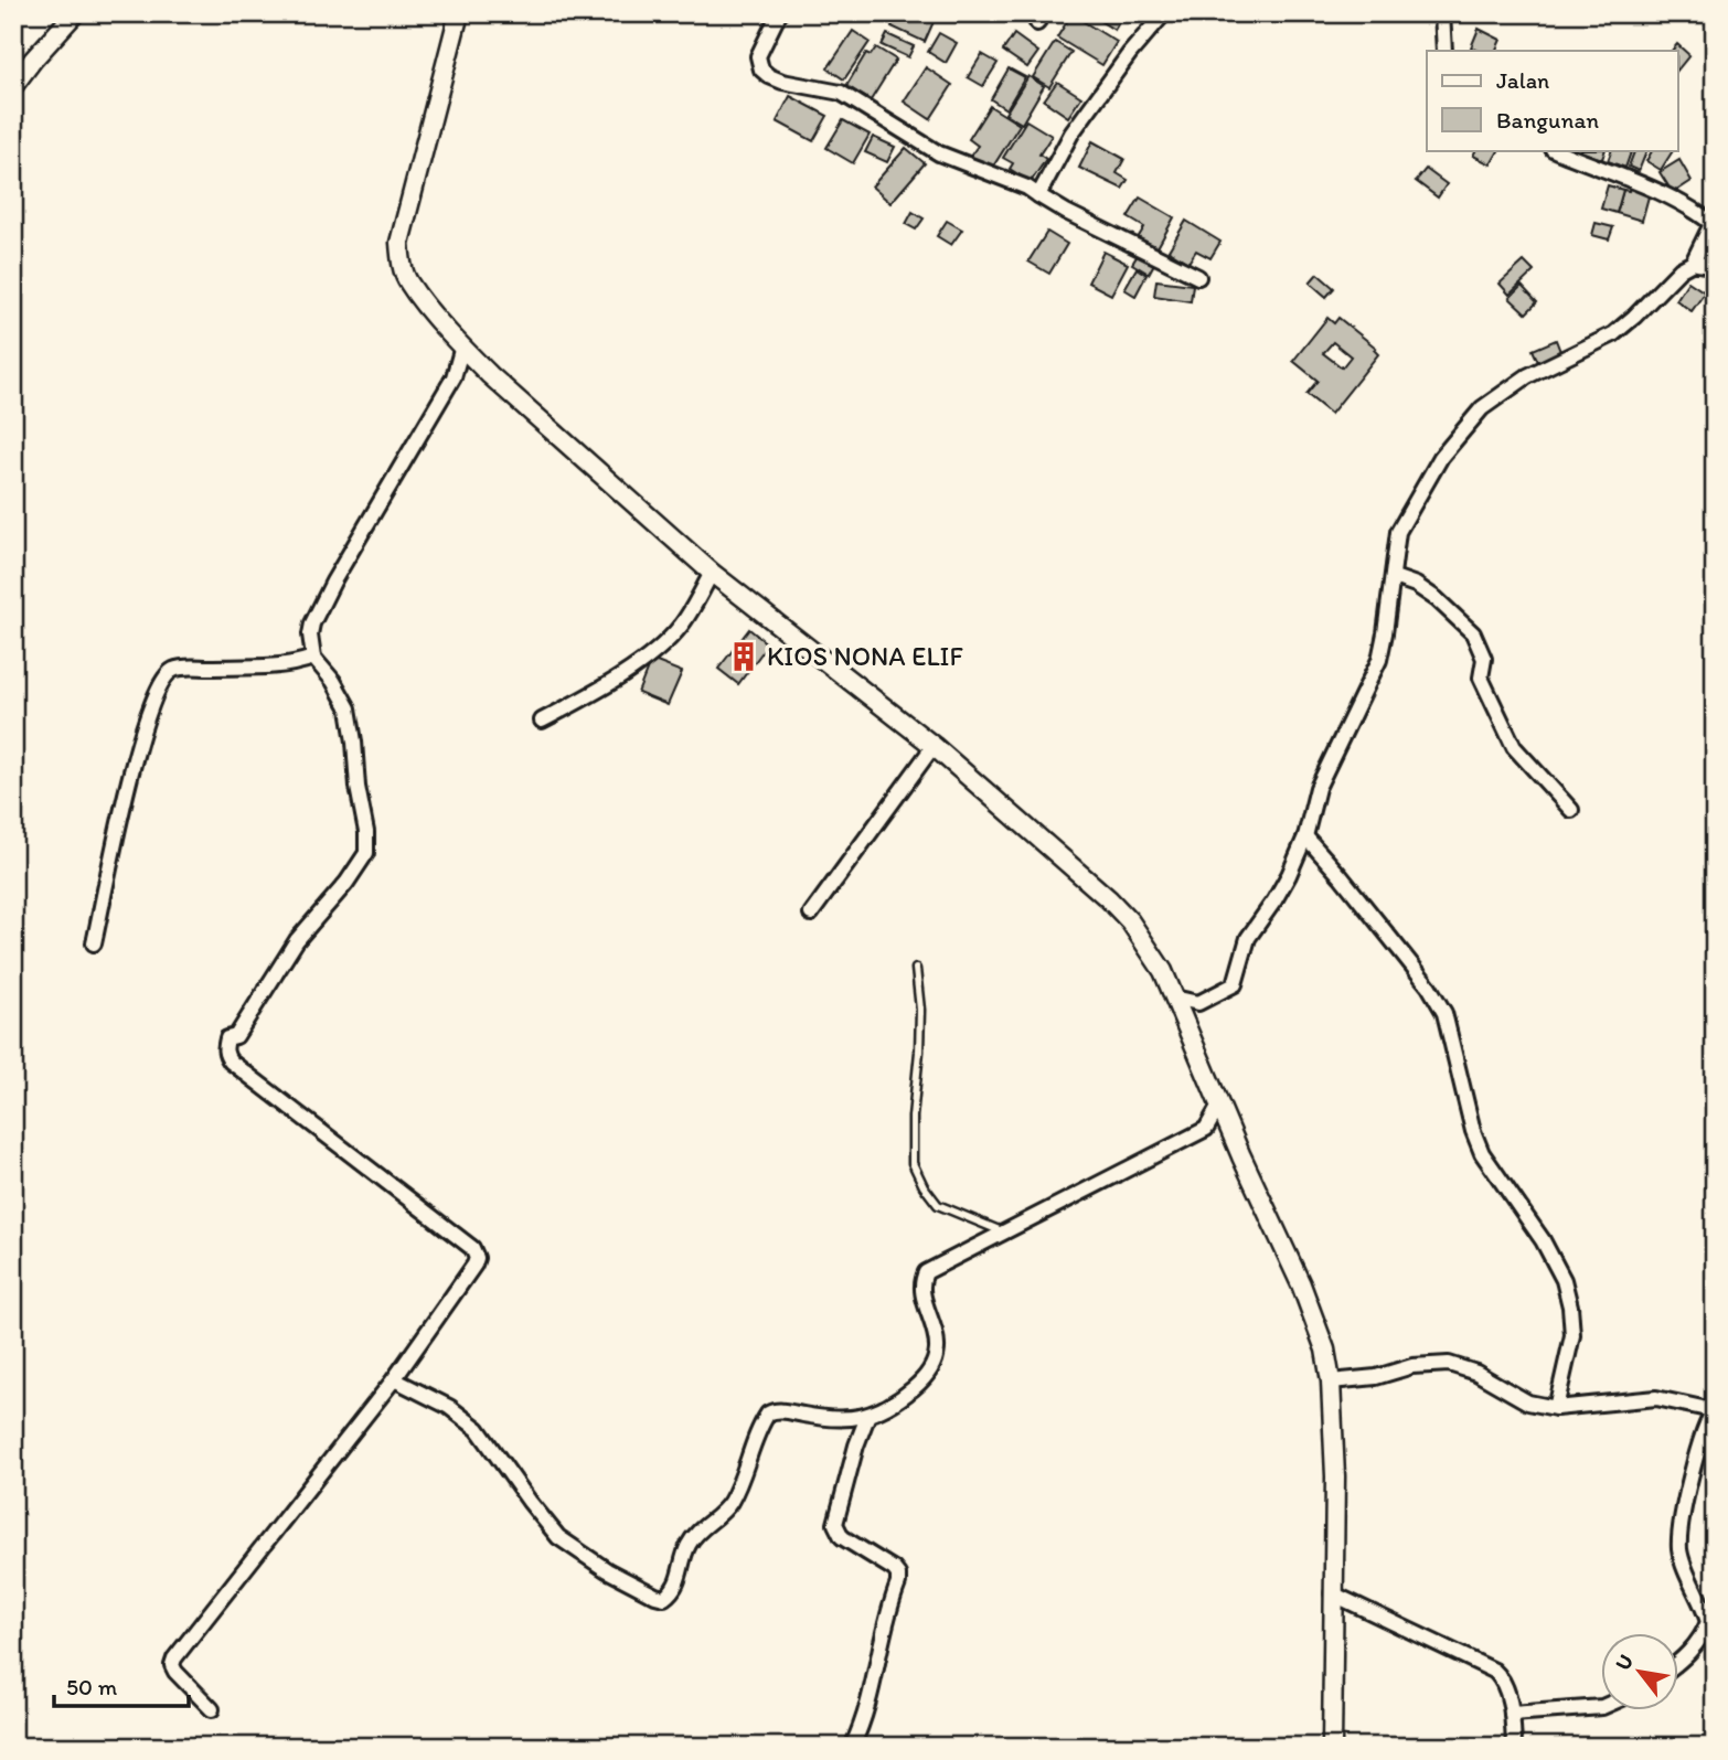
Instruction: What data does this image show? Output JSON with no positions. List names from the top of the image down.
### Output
{
  "places": {
    "building": ["KIOS NONA ELIF"]
  },
  "legend": ["Jalan", "Bangunan"],
  "scale_bar": "50 m",
  "north": "top left"
}
